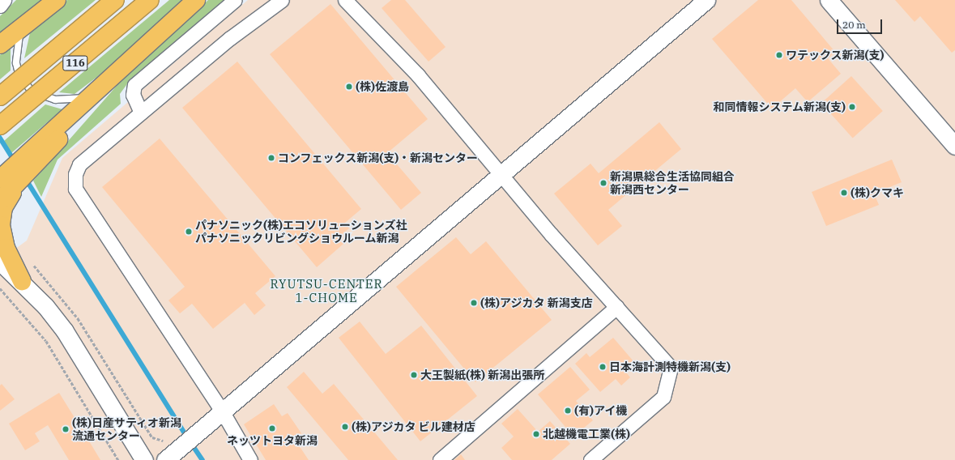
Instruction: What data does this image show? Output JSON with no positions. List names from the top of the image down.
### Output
{
  "streets": {
    "highway": ["116"]
  },
  "districts": ["RYUTSU-CENTER 1-CHOME"],
  "places": [
    "ワテックス新潟(支)",
    "(株)佐渡島",
    "和同情報システム新潟(支)",
    "コンフェックス新潟(支)・新潟センター",
    "新潟県総合生活協同組合 新潟西センター",
    "(株)クマキ",
    "パナソニック(株)エコソリューションズ社 パナソニックリビングショウルーム新潟",
    "(株)アジカタ 新潟支店",
    "日本海計測特機新潟(支)",
    "大王製紙(株) 新潟出張所",
    "(有)アイ機",
    "(株)アジカタ ビル建材店",
    "ネッツトヨタ新潟",
    "(株)日産サティオ新潟 流通センター",
    "北越機電工業(株)"
  ],
  "scale_bar": "20 m"
}
